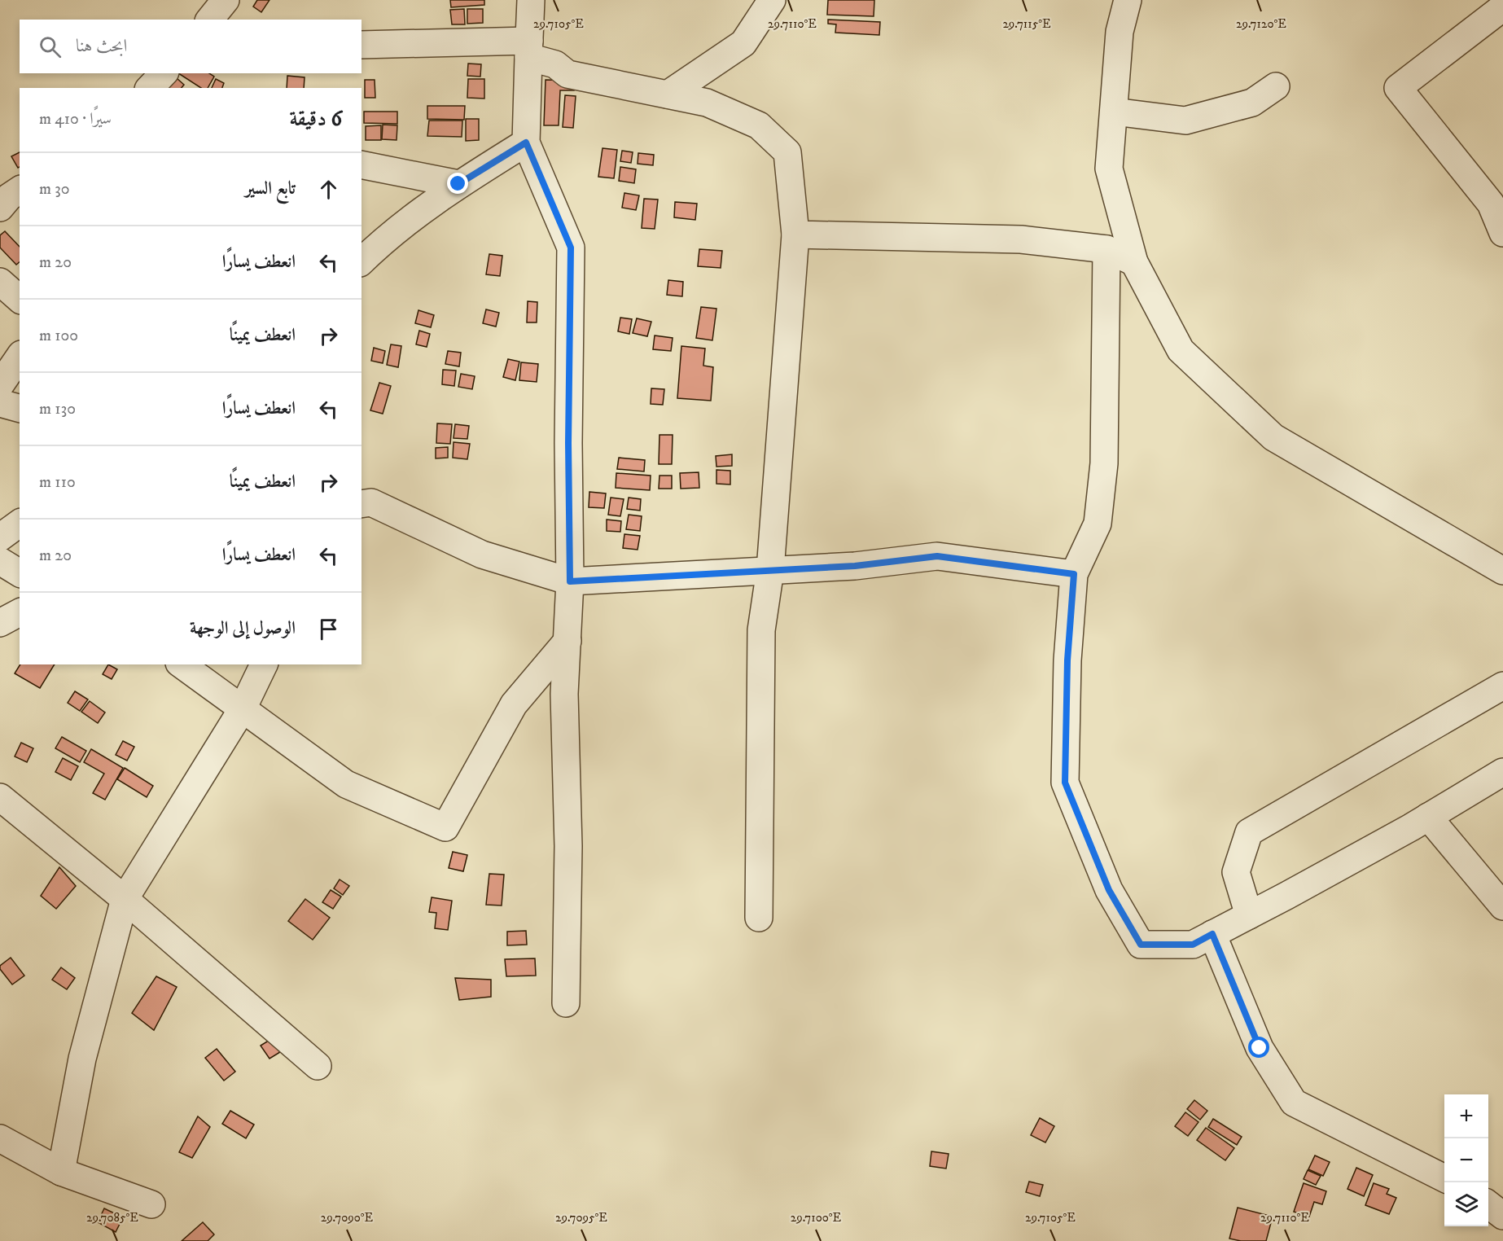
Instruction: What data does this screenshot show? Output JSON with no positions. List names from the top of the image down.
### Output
{
  "page": {
    "search": "ابحث هنا",
    "heading": ["6 دقيقة", "سيرًا · 410 m"],
    "list": [
      ["تابع السير", "30 m"],
      ["انعطف يسارًا", "20 m"],
      ["انعطف يمينًا", "100 m"],
      ["انعطف يسارًا", "130 m"],
      ["انعطف يمينًا", "110 m"],
      ["انعطف يسارًا", "20 m"],
      "الوصول إلى الوجهة"
    ],
    "map_buttons": ["+", "−"]
  },
  "coordinates": [
    "29.7105°E",
    "29.7110°E",
    "29.7115°E",
    "29.7120°E",
    "29.7085°E",
    "29.7090°E",
    "29.7095°E",
    "29.7100°E"
  ]
}
